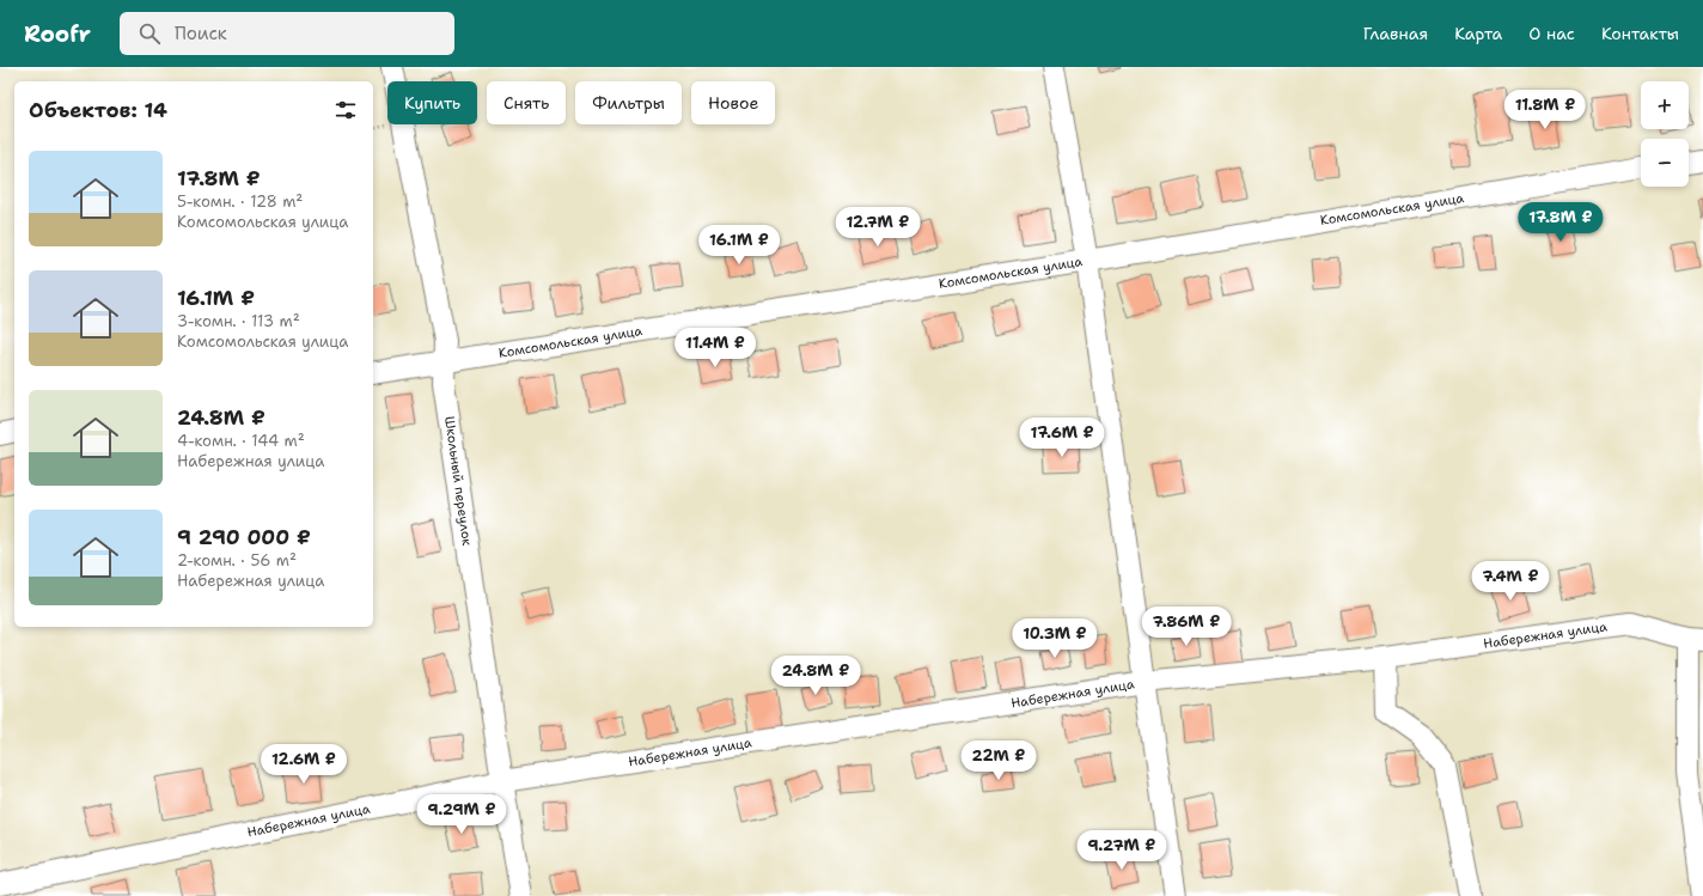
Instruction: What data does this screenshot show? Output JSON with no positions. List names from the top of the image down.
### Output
{
  "streets": {
    "street": ["Комсомольская улица", "Школьный переулок", "Набережная улица"]
  },
  "crossings": [
    ["Комсомольская улица", "Школьный переулок"],
    ["Школьный переулок", "Набережная улица"]
  ],
  "page": {
    "header": "Roofr",
    "search": "Поиск",
    "nav": [
      "Главная",
      "Карта",
      "О нас",
      "Контакты"
    ],
    "map_buttons": ["+", "−"],
    "chip": [
      "Купить",
      "Снять",
      "Фильтры",
      "Новое"
    ],
    "heading": "Объектов: 14",
    "price": [
      "11.8M ₽",
      "17.8M ₽",
      "12.7M ₽",
      "16.1M ₽",
      "11.4M ₽",
      "17.6M ₽",
      "7.4M ₽",
      "7.86M ₽",
      "10.3M ₽",
      "24.8M ₽",
      "22M ₽",
      "12.6M ₽",
      "9.29M ₽",
      "9.27M ₽"
    ],
    "list": [
      {
        "name": "17.8M ₽",
        "note": "5-комн. · 128 m² · Комсомольская улица"
      },
      {
        "name": "16.1M ₽",
        "note": "3-комн. · 113 m² · Комсомольская улица"
      },
      {
        "name": "24.8M ₽",
        "note": "4-комн. · 144 m² · Набережная улица"
      },
      {
        "name": "9 290 000 ₽",
        "note": "2-комн. · 56 m² · Набережная улица"
      }
    ]
  }
}
